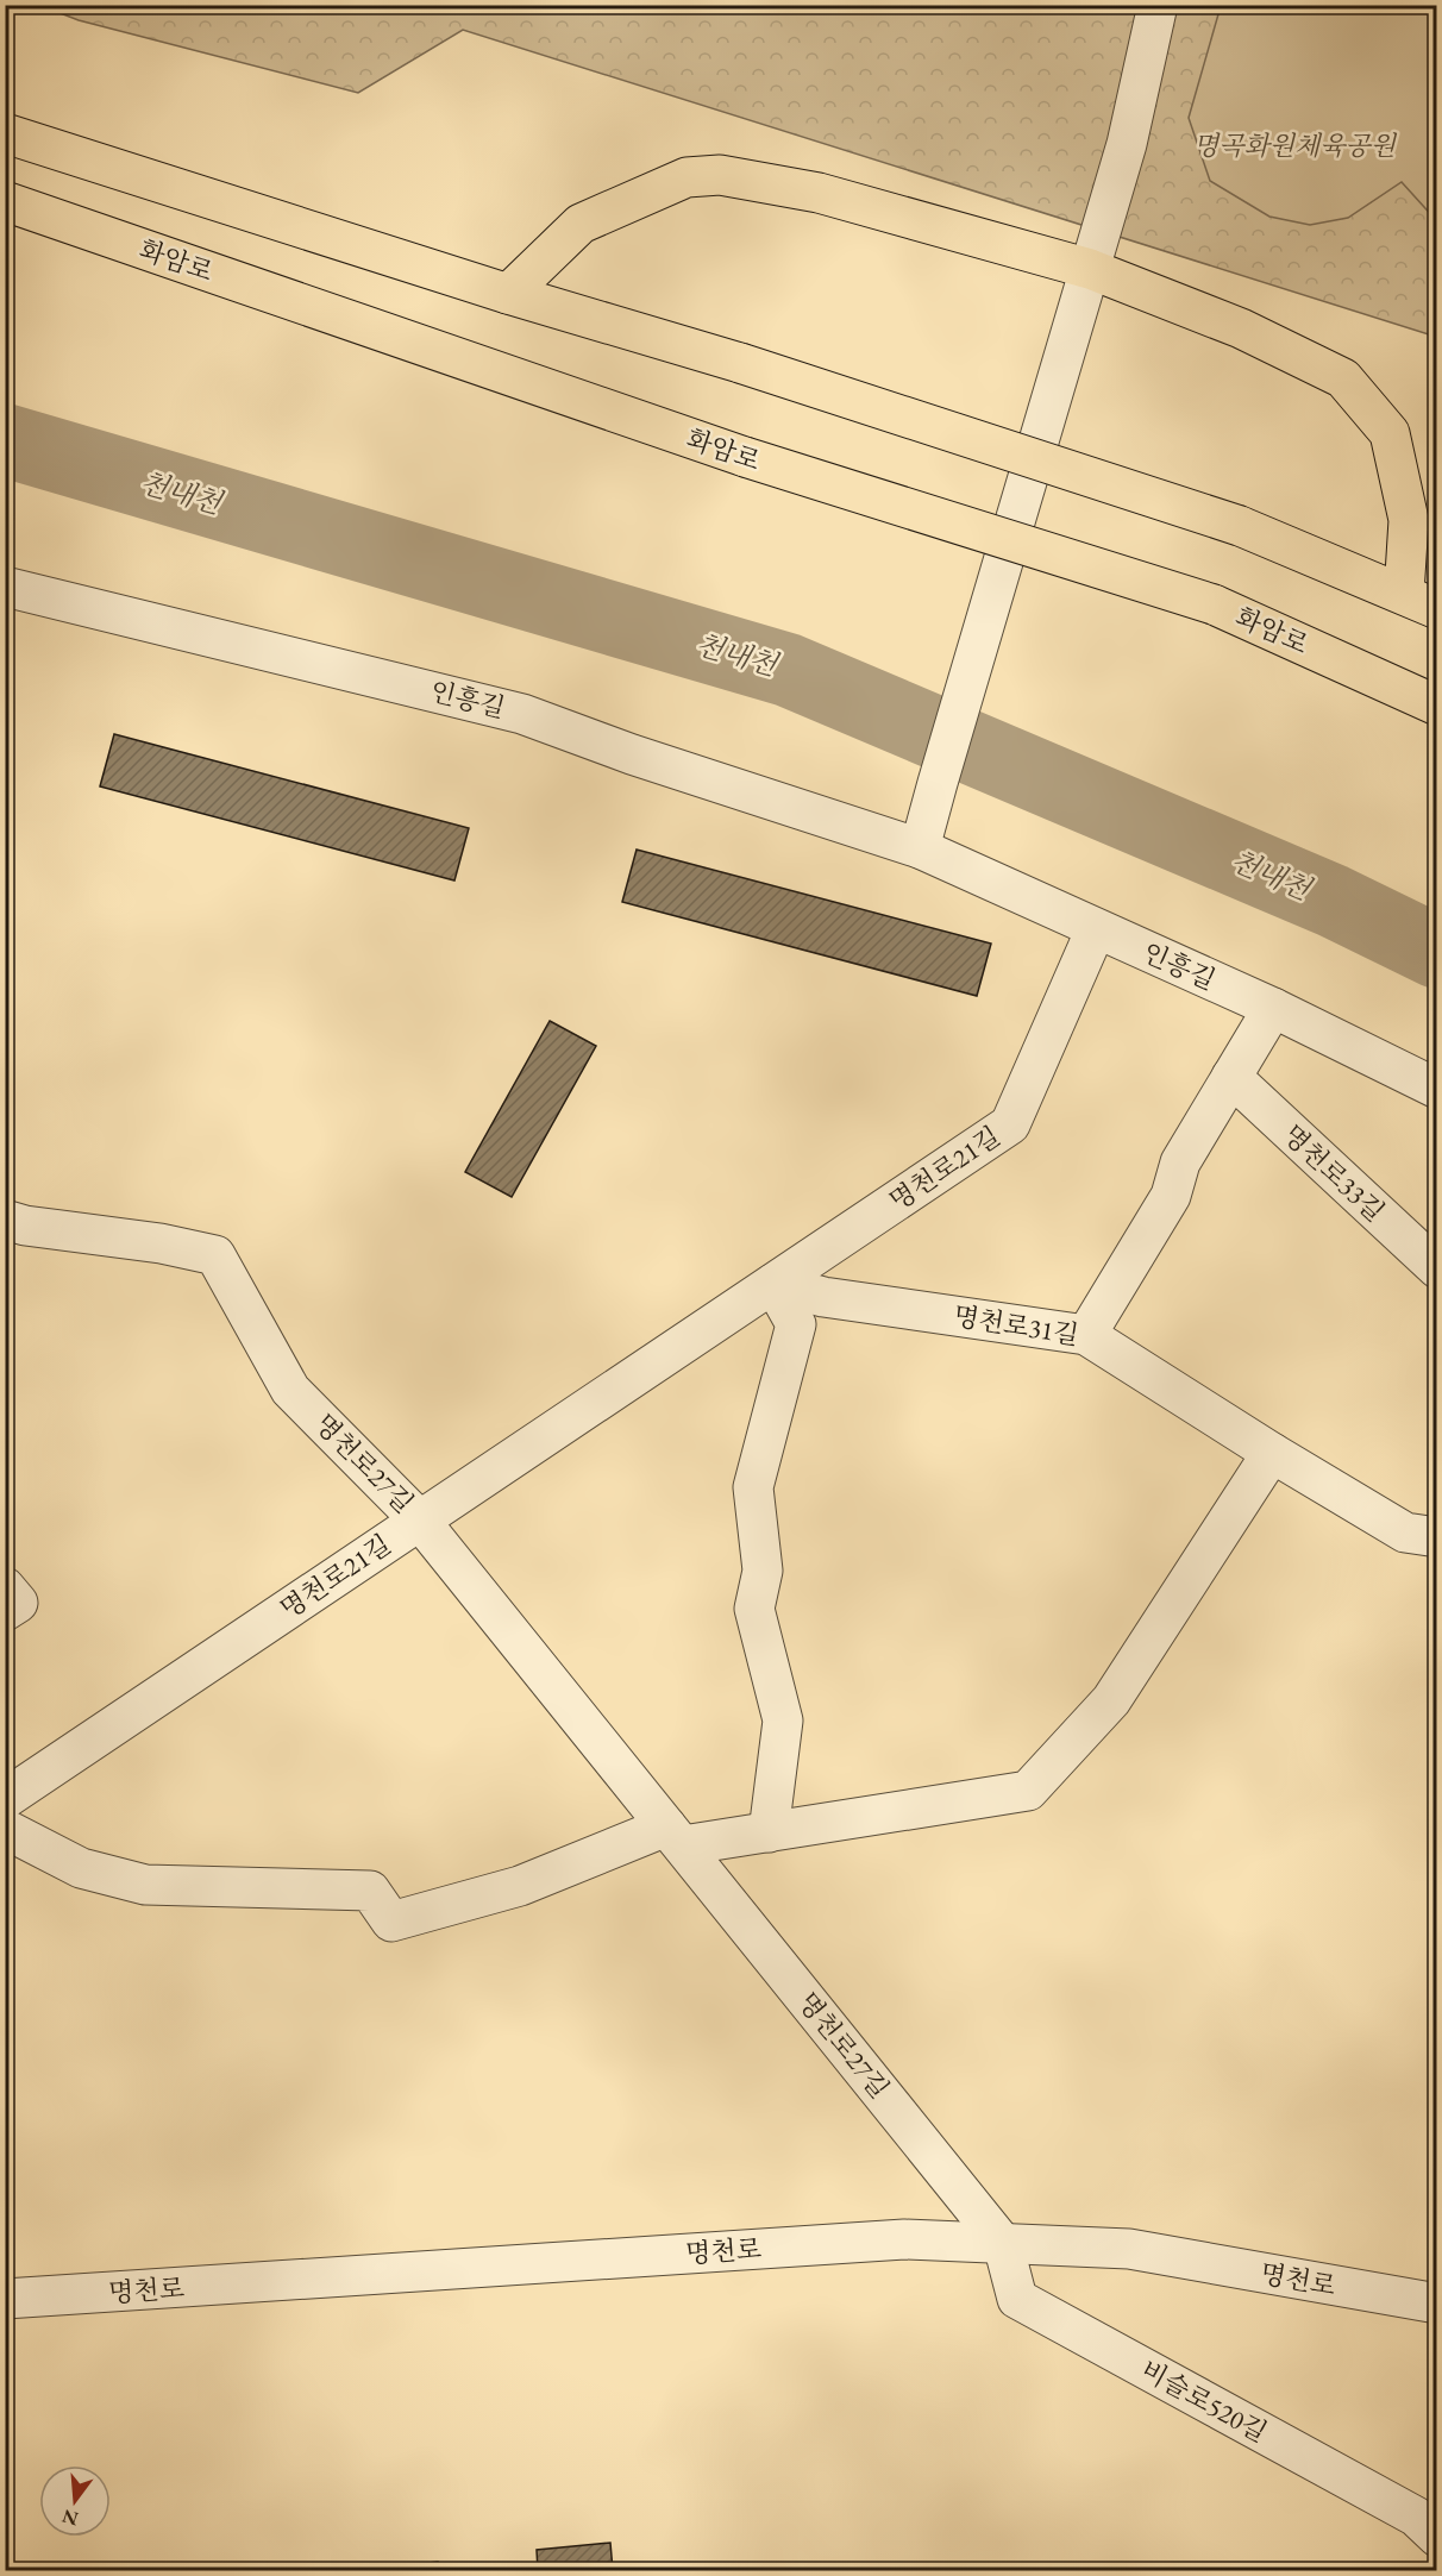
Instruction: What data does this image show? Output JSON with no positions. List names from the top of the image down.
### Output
{
  "streets": {
    "main road": ["화암로"],
    "street": [
      "인흥길",
      "명천로21길",
      "명천로33길",
      "명천로31길",
      "명천로27길",
      "명천로",
      "비슬로520길"
    ]
  },
  "crossings": [
    ["인흥길", "명천로21길"],
    ["명천로21길", "명천로31길"],
    ["명천로21길", "명천로27길"],
    ["명천로27길", "명천로"],
    ["명천로27길", "비슬로520길"],
    ["명천로", "비슬로520길"]
  ],
  "water": ["천내천"],
  "parks": ["명곡화원체육공원"],
  "north": "bottom"
}
